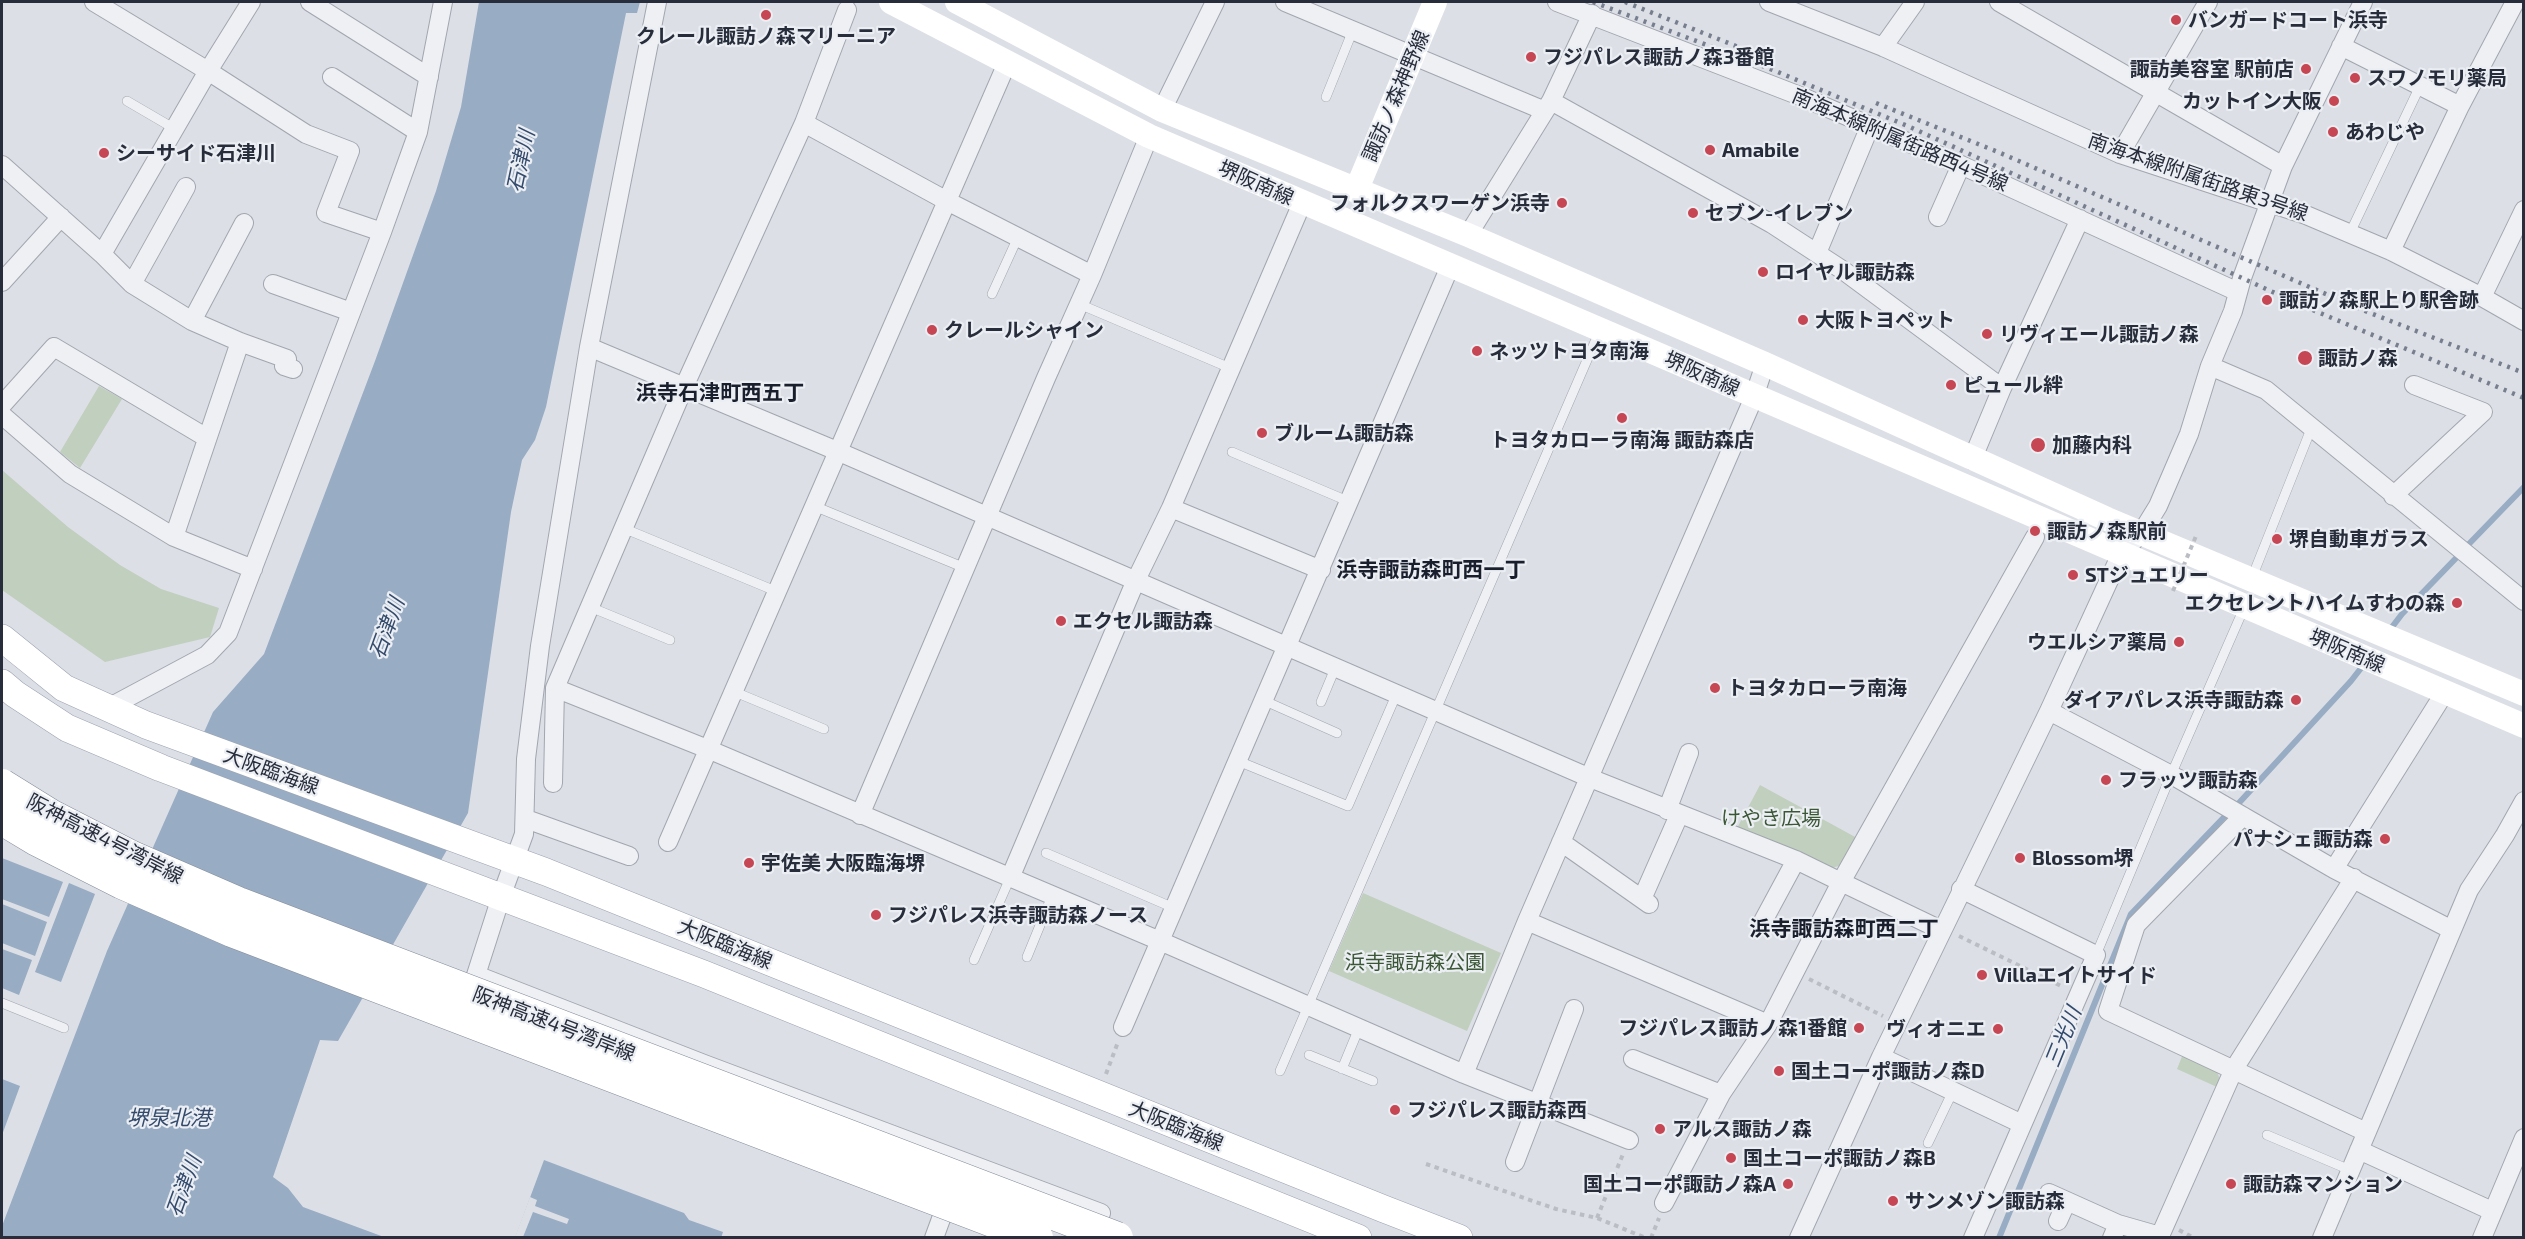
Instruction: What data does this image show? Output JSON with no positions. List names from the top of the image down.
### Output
{
  "streets": {
    "highway": ["阪神高速4号湾岸線"],
    "main road": ["諏訪ノ森神野線", "堺阪南線", "大阪臨海線"],
    "street": ["南海本線附属街路西4号線", "南海本線附属街路東3号線"]
  },
  "crossings": [
    ["諏訪ノ森神野線", "堺阪南線"]
  ],
  "districts": ["浜寺石津町西五丁", "浜寺諏訪森町西一丁", "浜寺諏訪森町西二丁"],
  "water": ["石津川", "三光川", "堺泉北港"],
  "parks": ["けやき広場", "浜寺諏訪森公園"],
  "places": [
    "クレール諏訪ノ森マリーニア",
    "バンガードコート浜寺",
    "フジパレス諏訪ノ森3番館",
    "諏訪美容室 駅前店",
    "スワノモリ薬局",
    "カットイン大阪",
    "あわじや",
    "Amabile",
    "シーサイド石津川",
    "フォルクスワーゲン浜寺",
    "セブン-イレブン",
    "ロイヤル諏訪森",
    "諏訪ノ森駅上り駅舎跡",
    "大阪トヨペット",
    "クレールシャイン",
    "リヴィエール諏訪ノ森",
    "ネッツトヨタ南海",
    "諏訪ノ森",
    "ピュール絆",
    "トヨタカローラ南海 諏訪森店",
    "ブルーム諏訪森",
    "加藤内科",
    "諏訪ノ森駅前",
    "堺自動車ガラス",
    "STジュエリー",
    "エクセレントハイムすわの森",
    "エクセル諏訪森",
    "ウエルシア薬局",
    "トヨタカローラ南海",
    "ダイアパレス浜寺諏訪森",
    "フラッツ諏訪森",
    "パナシェ諏訪森",
    "Blossom堺",
    "宇佐美 大阪臨海堺",
    "フジパレス浜寺諏訪森ノース",
    "Villaエイトサイド",
    "フジパレス諏訪ノ森1番館",
    "ヴィオニエ",
    "国土コーポ諏訪ノ森D",
    "フジパレス諏訪森西",
    "アルス諏訪ノ森",
    "国土コーポ諏訪ノ森B",
    "国土コーポ諏訪ノ森A",
    "諏訪森マンション",
    "サンメゾン諏訪森"
  ]
}
